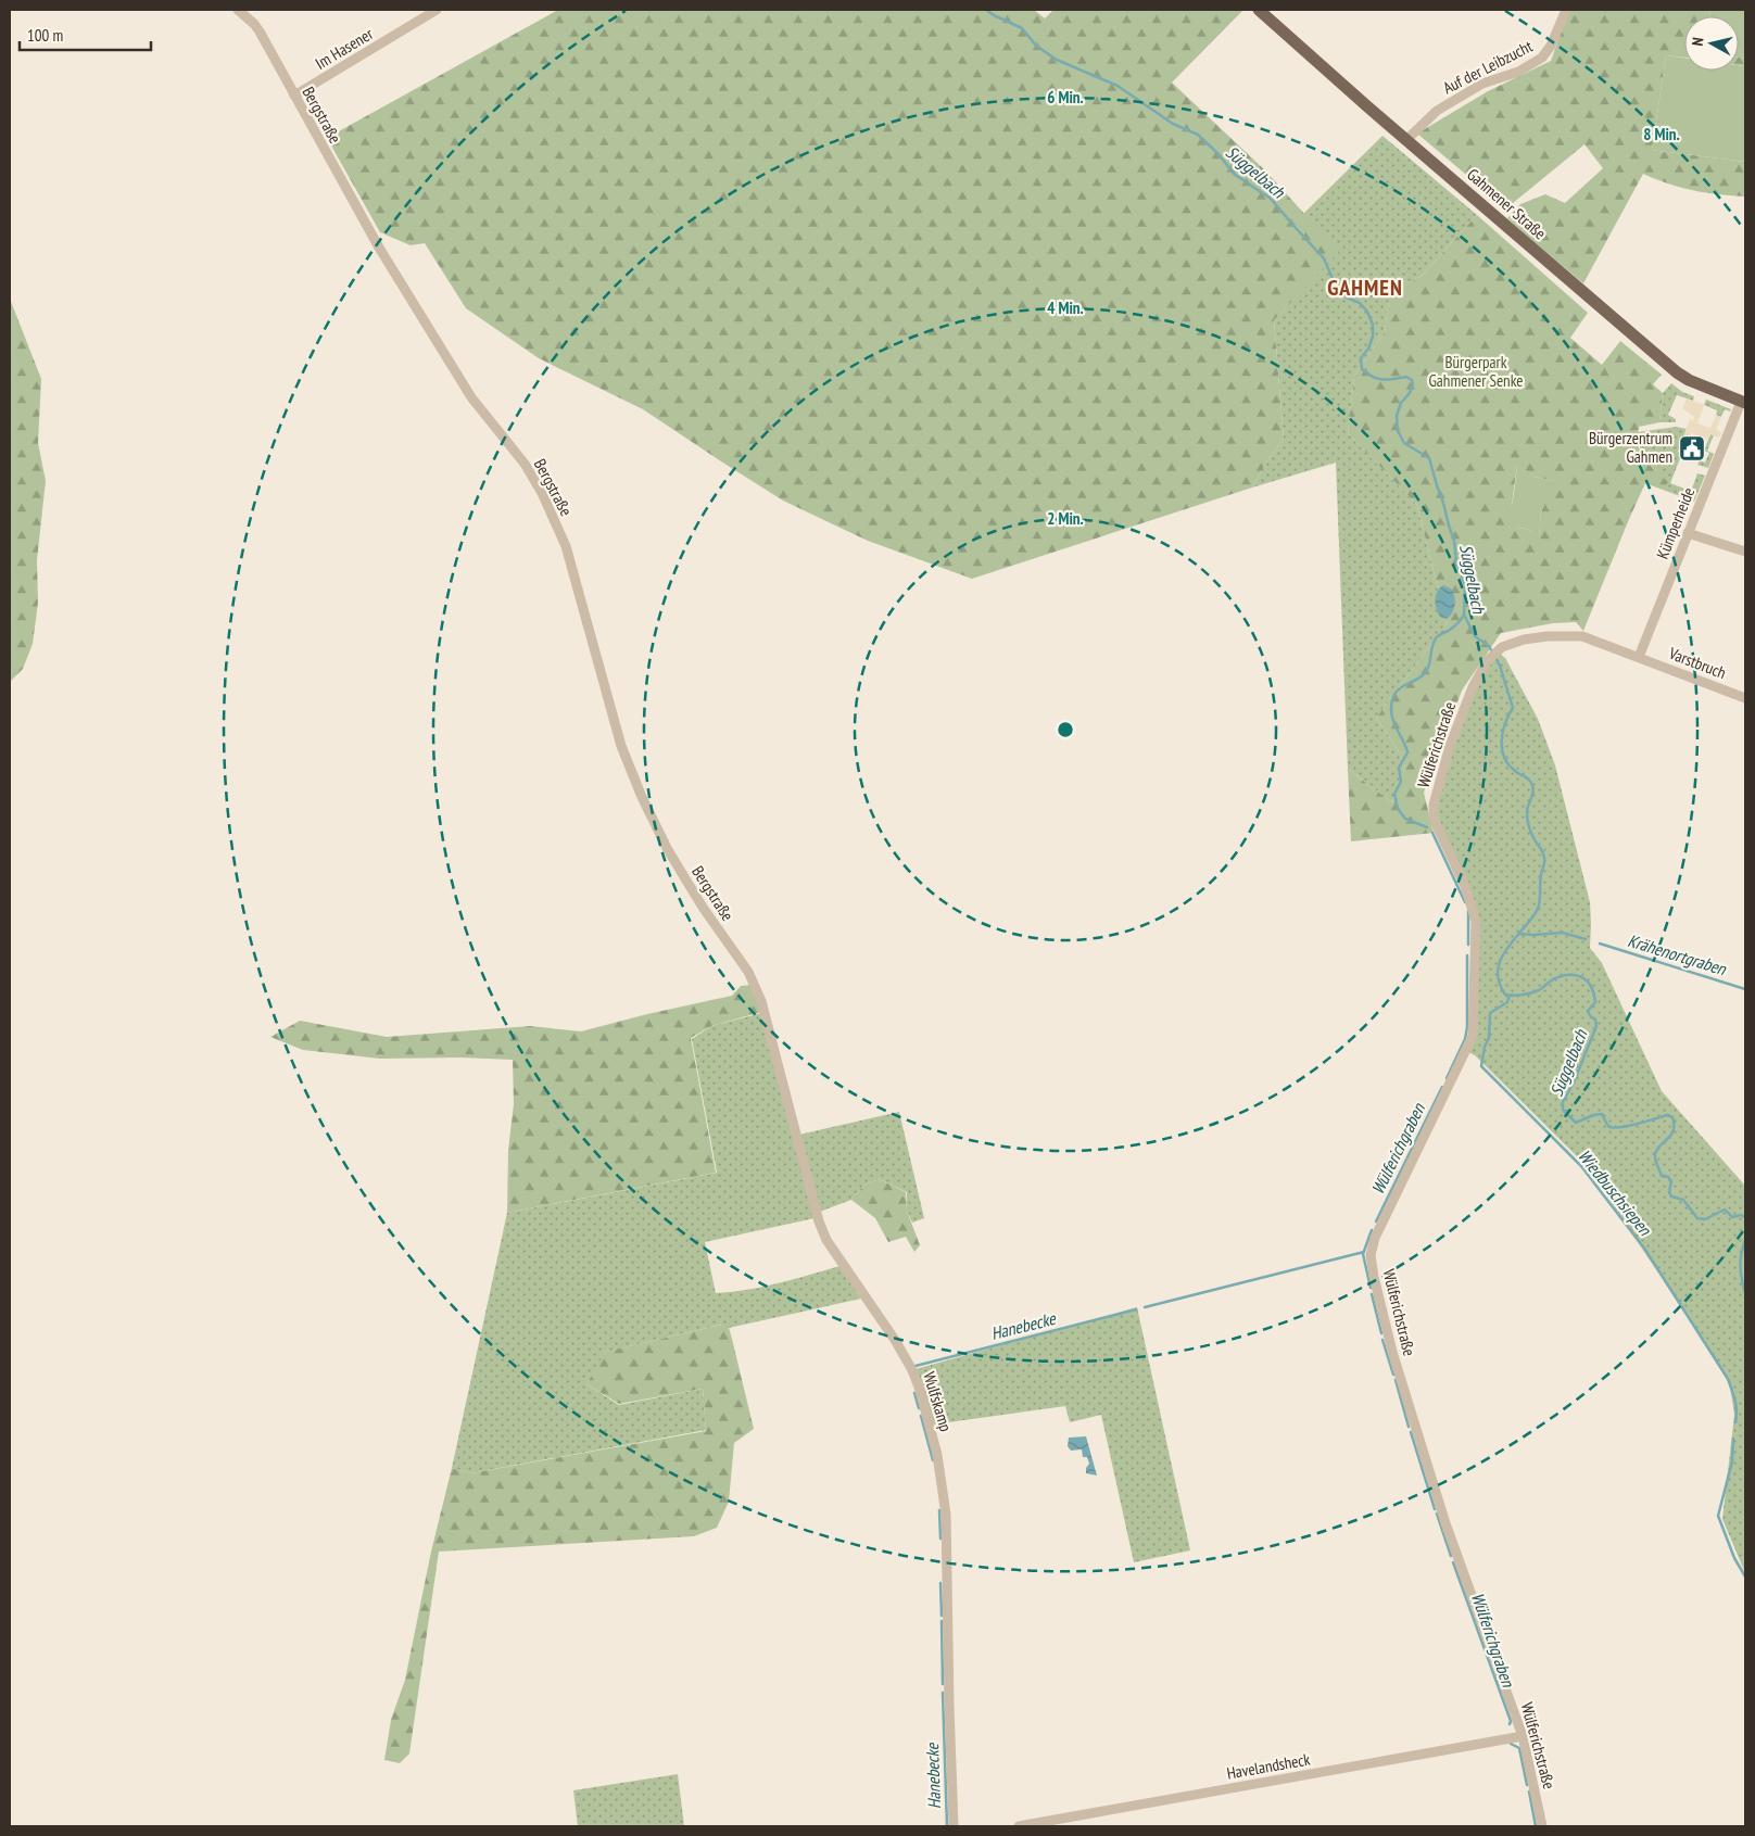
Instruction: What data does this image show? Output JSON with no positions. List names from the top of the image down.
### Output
{
  "streets": {
    "main road": ["Gahmener Straße"],
    "street": [
      "Im Hasener",
      "Auf der Leibzucht",
      "Bergstraße",
      "Kümperheide",
      "Varstbruch",
      "Wülferichstraße",
      "Wulfskamp",
      "Havelandsheck"
    ]
  },
  "crossings": [
    ["Im Hasener", "Bergstraße"],
    ["Auf der Leibzucht", "Gahmener Straße"],
    ["Bergstraße", "Wulfskamp"],
    ["Gahmener Straße", "Kümperheide"],
    ["Kümperheide", "Varstbruch"],
    ["Kümperheide", "Wülferichstraße"],
    ["Varstbruch", "Wülferichstraße"],
    ["Wülferichstraße", "Havelandsheck"]
  ],
  "districts": ["GAHMEN"],
  "water": [
    "Süggelbach",
    "Krähenortgraben",
    "Wülferichgraben",
    "Wiedbuschsiepen",
    "Hanebecke"
  ],
  "parks": ["Bürgerpark Gahmener Senke"],
  "places": {
    "public building": ["Bürgerzentrum Gahmen"]
  },
  "scale_bar": "100 m",
  "north": "left",
  "rings": [
    "6 Min.",
    "8 Min.",
    "4 Min.",
    "2 Min."
  ]
}
